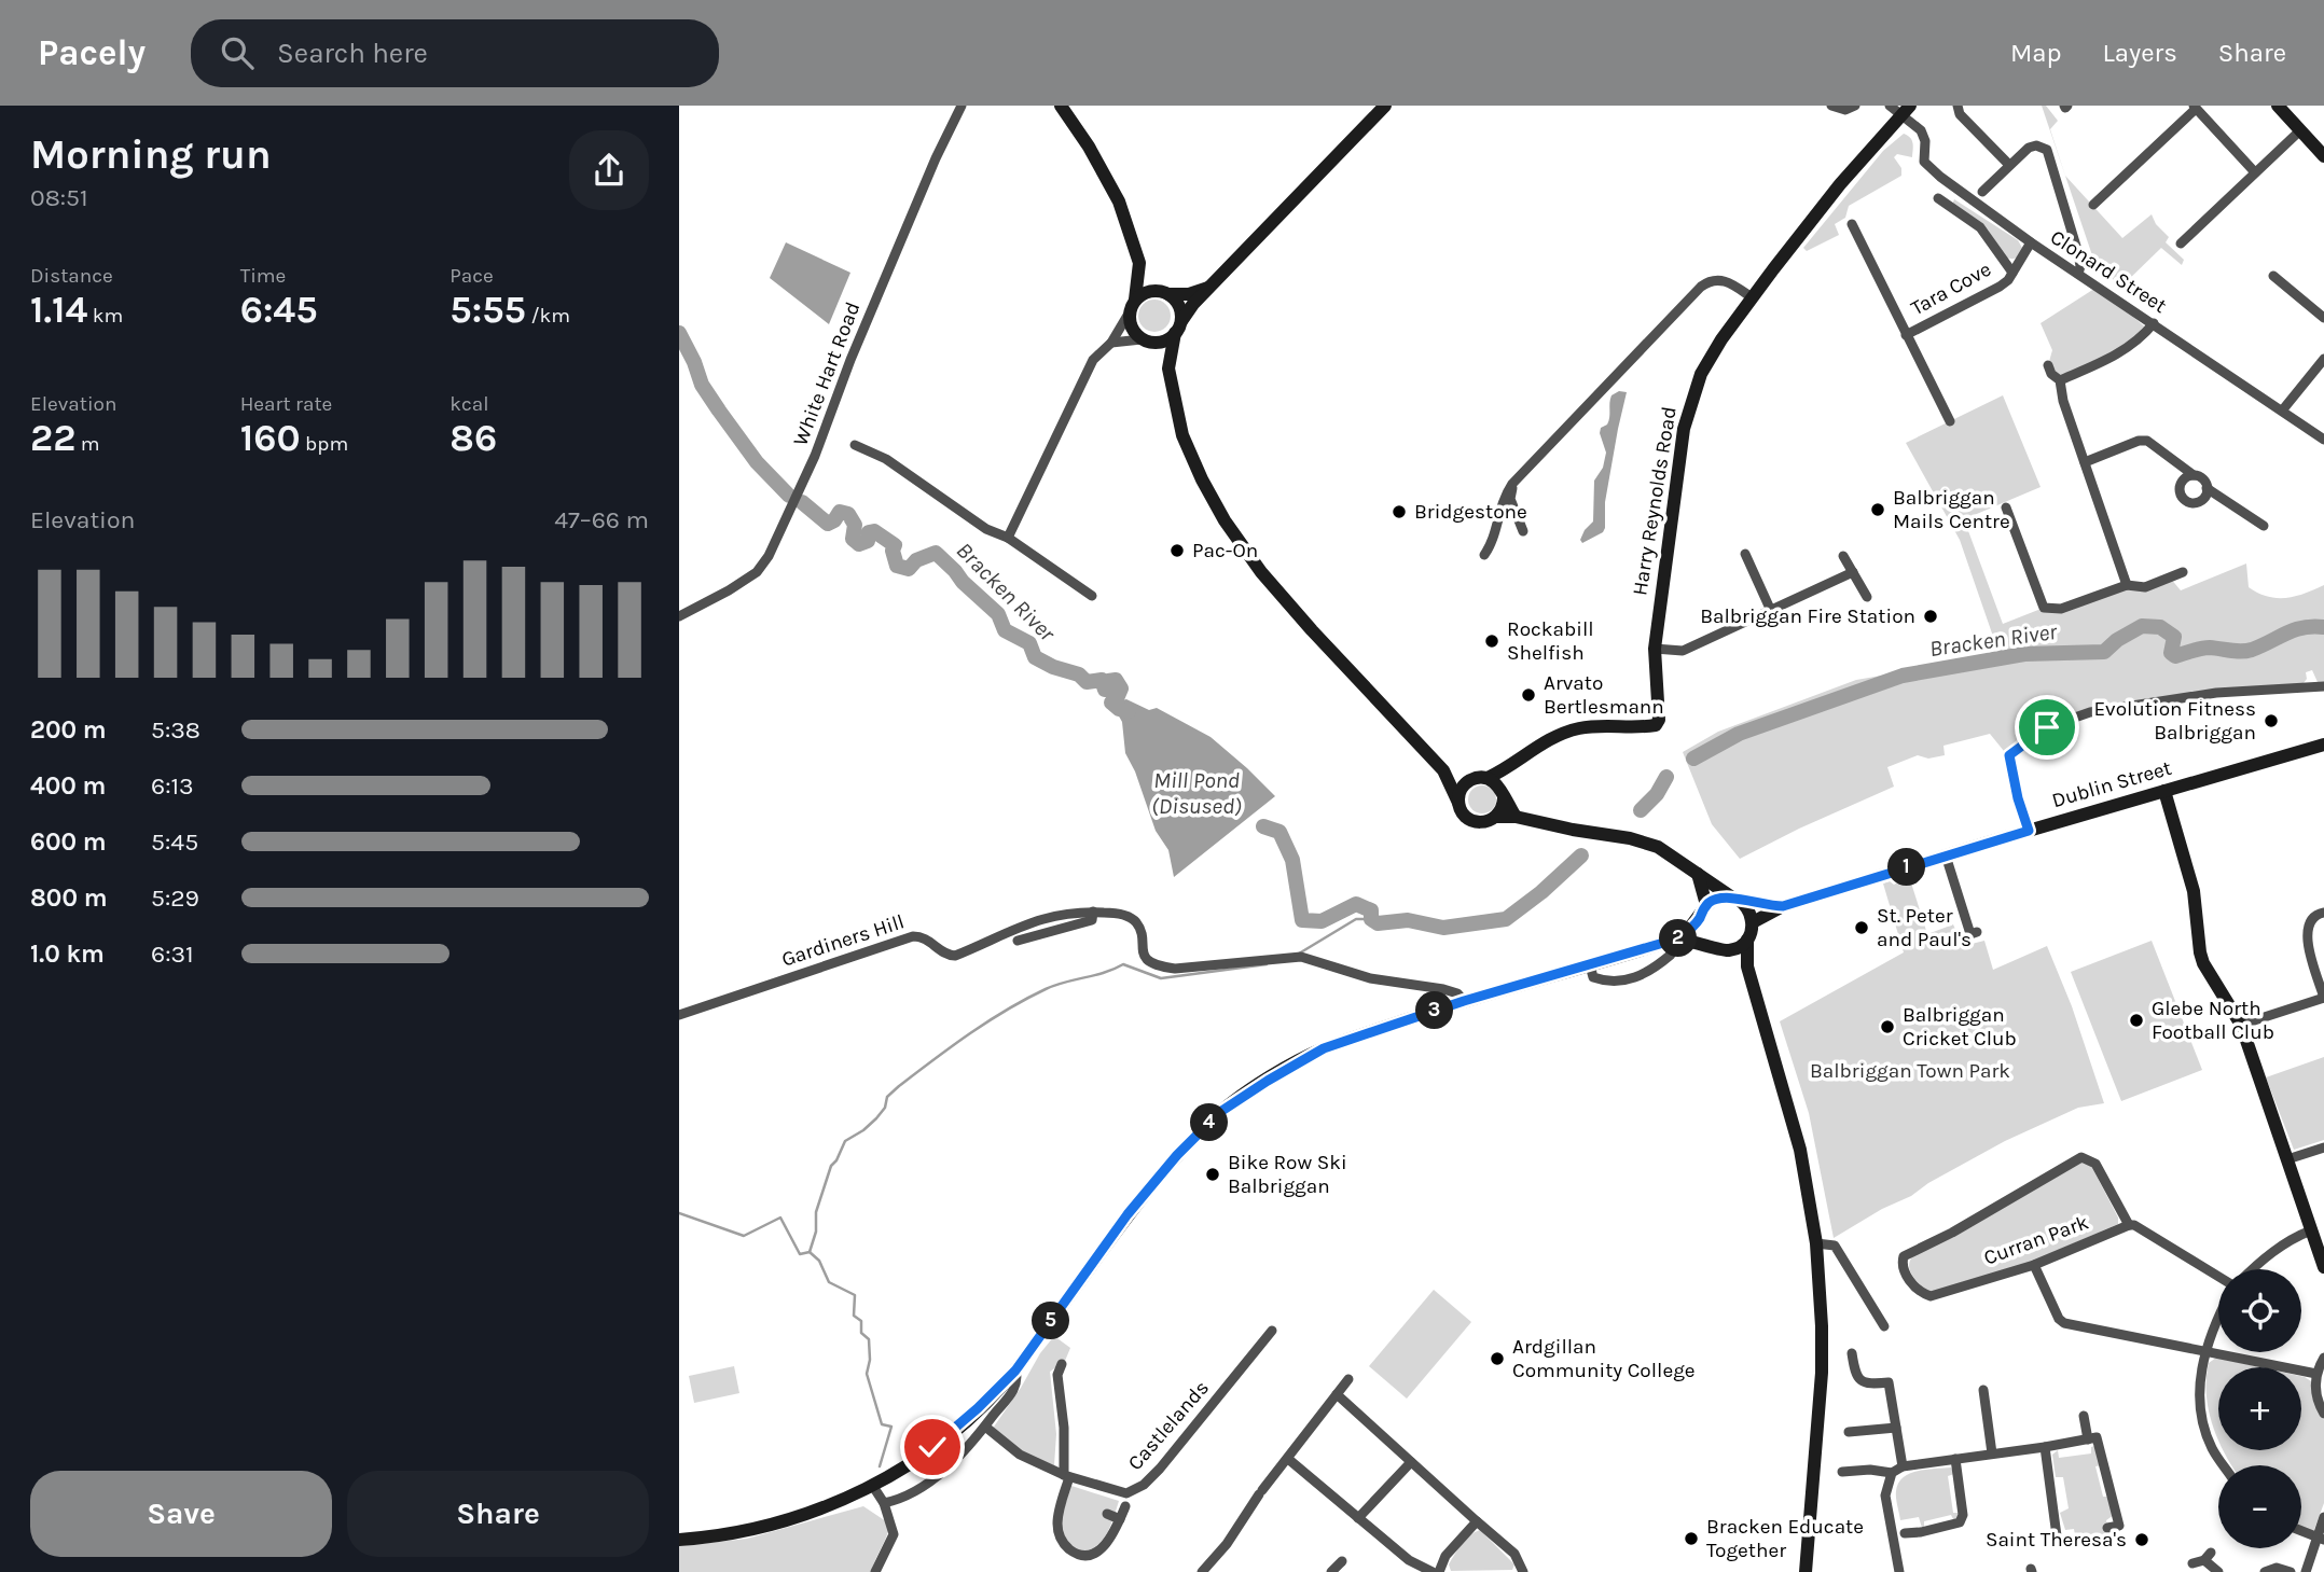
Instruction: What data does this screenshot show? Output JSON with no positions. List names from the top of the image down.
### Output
{
  "streets": {
    "street": [
      "Clonard Street",
      "Tara Cove",
      "White Hart Road",
      "Harry Reynolds Road",
      "Dublin Street",
      "Gardiners Hill",
      "Curran Park",
      "Castlelands"
    ]
  },
  "crossings": [
    ["Clonard Street", "Tara Cove"],
    ["Clonard Street", "Harry Reynolds Road"]
  ],
  "water": ["Bracken River", "Mill Pond (Disused)"],
  "parks": ["Balbriggan Town Park"],
  "places": [
    "Balbriggan Mails Centre",
    "Bridgestone",
    "Pac-On",
    "Balbriggan Fire Station",
    "Rockabill Shelfish",
    "Arvato Bertlesmann",
    "Evolution Fitness Balbriggan",
    "St. Peter and Paul's",
    "Glebe North Football Club",
    "Balbriggan Cricket Club",
    "Bike Row Ski Balbriggan",
    "Ardgillan Community College",
    "Bracken Educate Together",
    "Saint Theresa's"
  ],
  "page": {
    "header": "Pacely",
    "search": "Search here",
    "nav": ["Map", "Layers", "Share"],
    "heading": ["Morning run", "08:51"],
    "stats": [
      ["Distance", "1.14 km"],
      ["Time", "6:45"],
      ["Pace", "5:55 /km"],
      ["Elevation", "22 m"],
      ["Heart rate", "160 bpm"],
      ["kcal", "86"]
    ],
    "chart": ["Elevation", "47–66 m"],
    "list": [
      {
        "name": "200 m",
        "note": "5:38"
      },
      {
        "name": "400 m",
        "note": "6:13"
      },
      {
        "name": "600 m",
        "note": "5:45"
      },
      {
        "name": "800 m",
        "note": "5:29"
      },
      {
        "name": "1.0 km",
        "note": "6:31"
      }
    ],
    "pins": [
      "1",
      "2",
      "3",
      "4",
      "5"
    ],
    "map_buttons": ["+", "−"],
    "buttons": ["Save", "Share"]
  }
}
